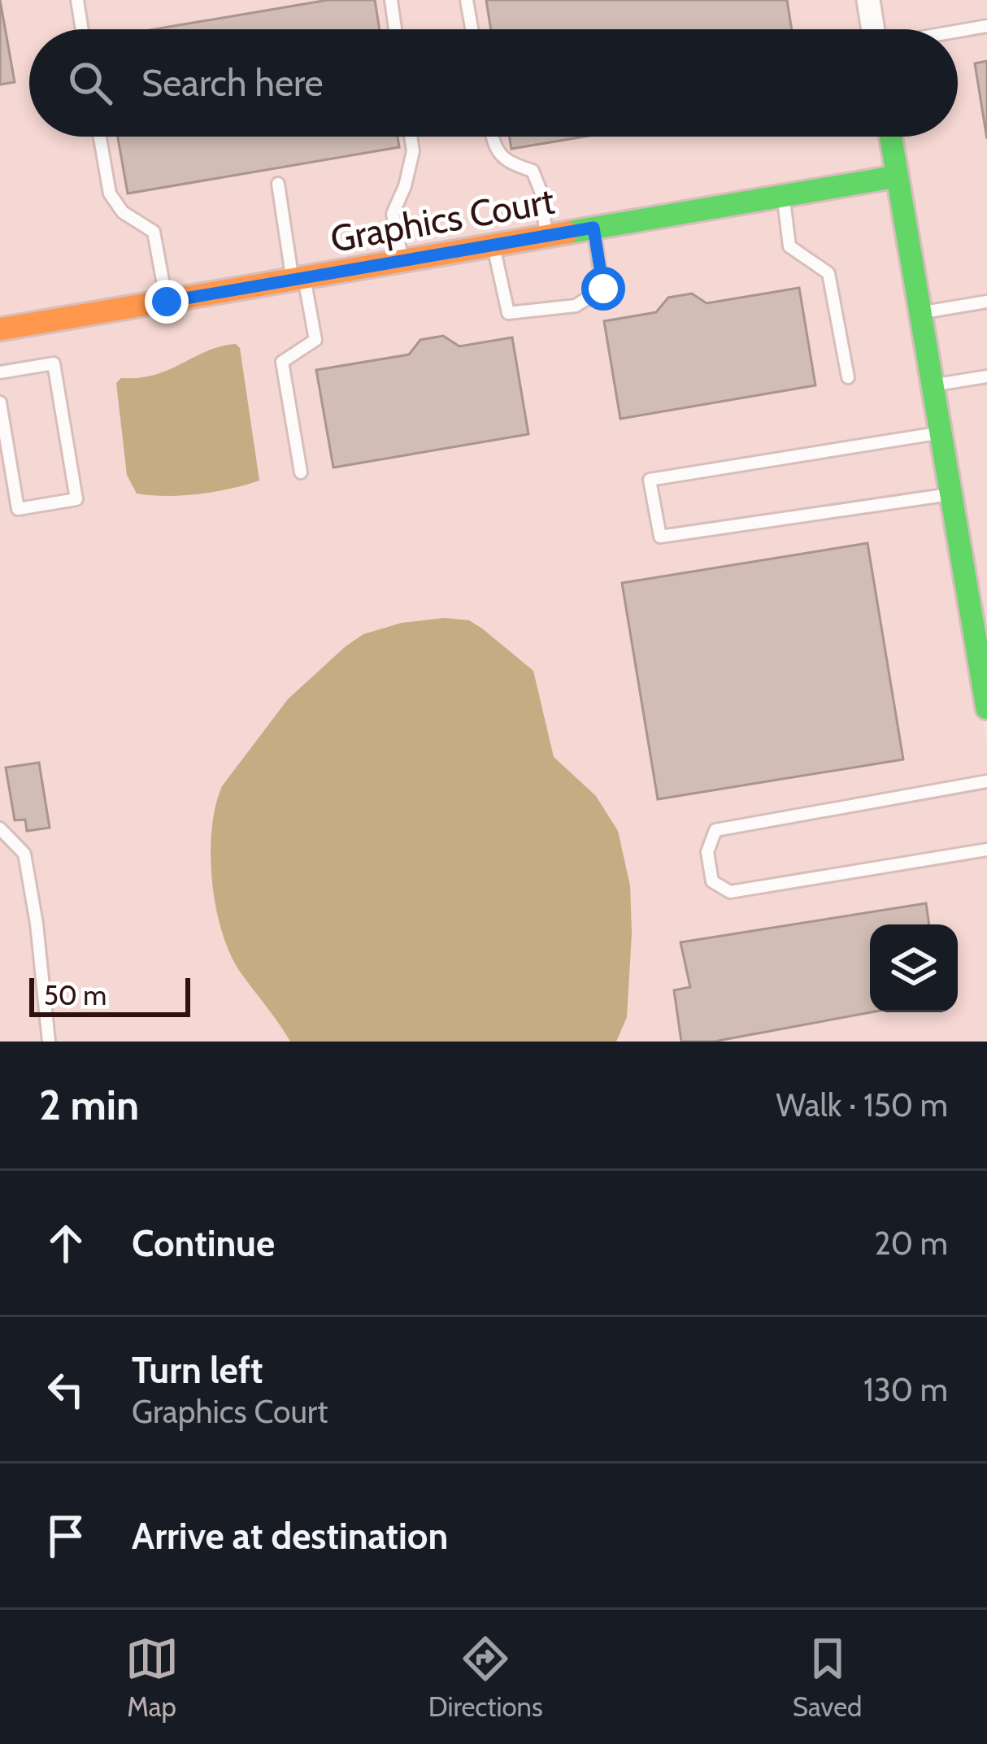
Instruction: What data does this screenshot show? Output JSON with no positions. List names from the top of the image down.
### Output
{
  "streets": {
    "street": ["Graphics Court"]
  },
  "scale_bar": "50 m",
  "page": {
    "search": "Search here",
    "scale": "50 m",
    "heading": ["2 min", "Walk · 150 m"],
    "list": [
      ["Continue", "20 m"],
      ["Turn left", "Graphics Court", "130 m"],
      "Arrive at destination"
    ],
    "nav": ["Map", "Directions", "Saved"]
  }
}
